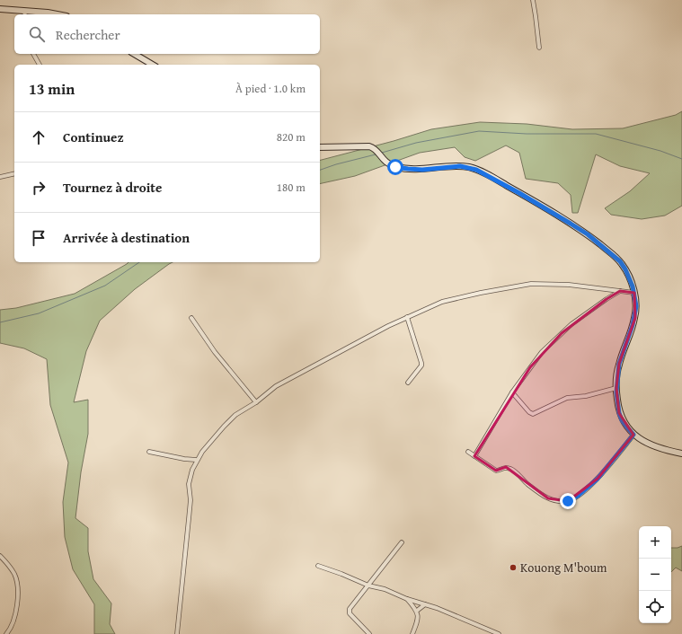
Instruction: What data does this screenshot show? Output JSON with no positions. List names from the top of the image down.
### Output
{
  "places": ["Kouong M'boum"],
  "page": {
    "search": "Rechercher",
    "heading": ["13 min", "À pied · 1.0 km"],
    "list": [
      ["Continuez", "820 m"],
      ["Tournez à droite", "180 m"],
      "Arrivée à destination"
    ],
    "map_buttons": ["+", "−"]
  }
}
